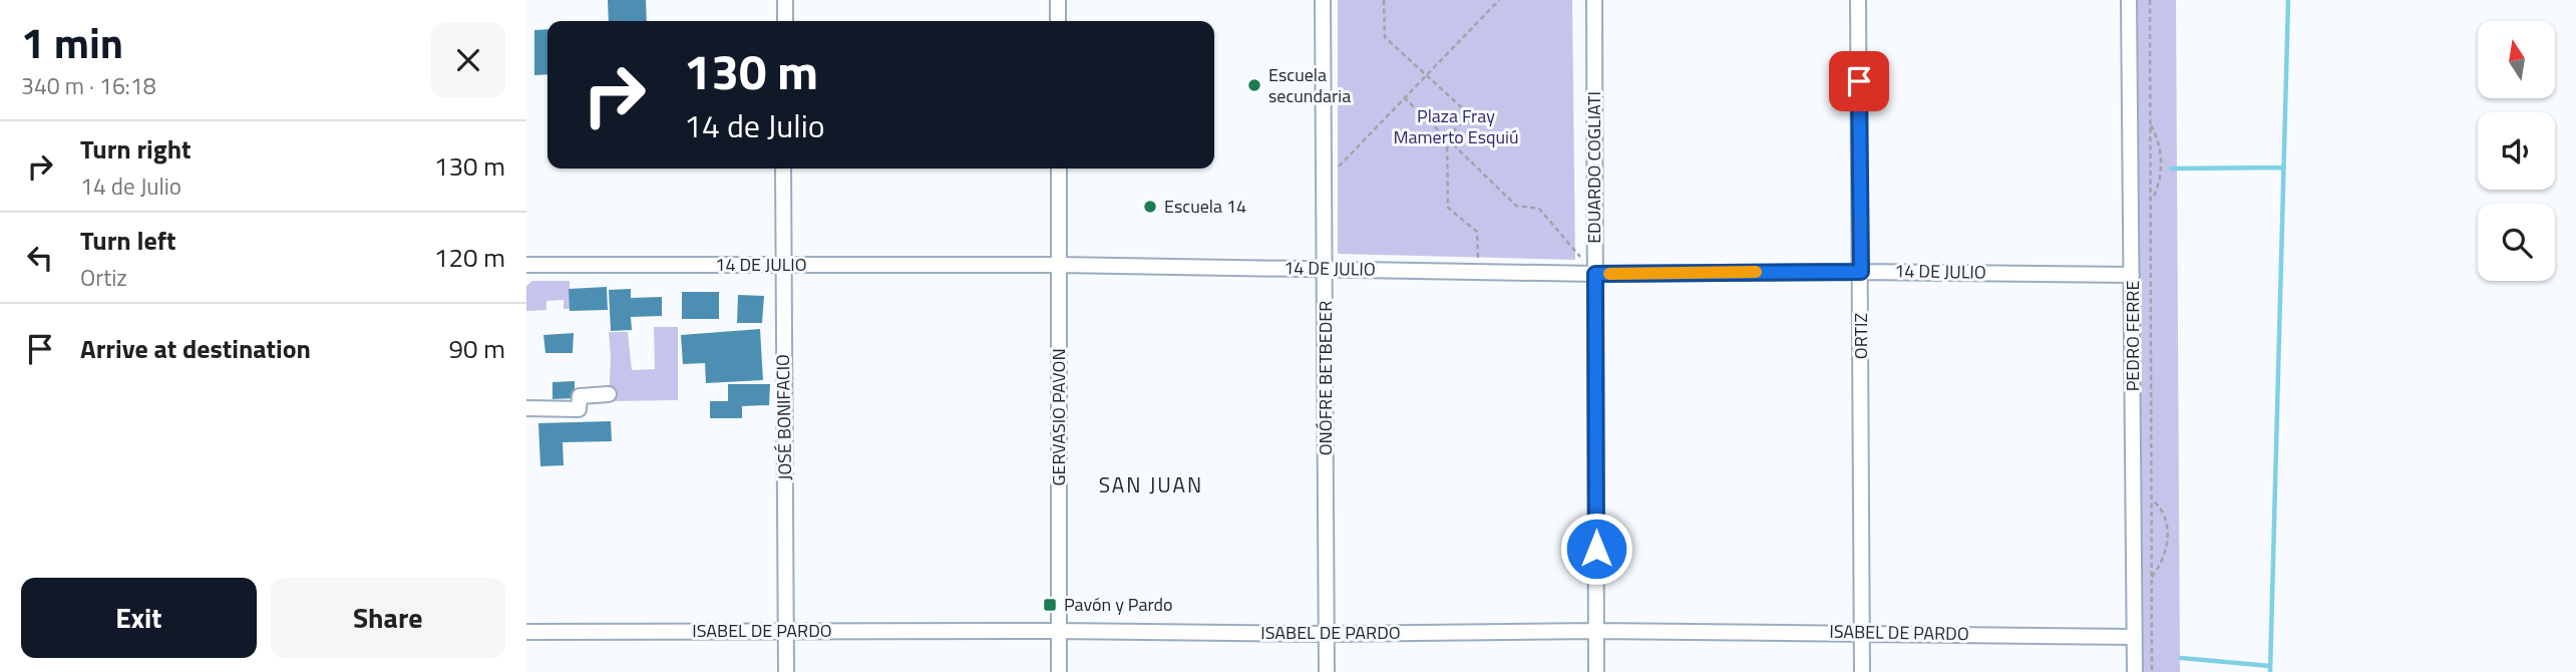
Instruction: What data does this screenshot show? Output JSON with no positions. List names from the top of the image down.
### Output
{
  "streets": {
    "street": [
      "EDUARDO COGLIATI",
      "14 DE JULIO",
      "ORTIZ",
      "PEDRO FERRE",
      "ONÓFRE BETBEDER",
      "JOSÉ BONIFACIO",
      "GERVASIO PAVON",
      "ISABEL DE PARDO"
    ]
  },
  "crossings": [
    ["EDUARDO COGLIATI", "14 DE JULIO"],
    ["EDUARDO COGLIATI", "ISABEL DE PARDO"],
    ["14 DE JULIO", "ORTIZ"],
    ["14 DE JULIO", "PEDRO FERRE"],
    ["14 DE JULIO", "ONÓFRE BETBEDER"],
    ["14 DE JULIO", "JOSÉ BONIFACIO"],
    ["14 DE JULIO", "GERVASIO PAVON"],
    ["ORTIZ", "ISABEL DE PARDO"],
    ["PEDRO FERRE", "ISABEL DE PARDO"],
    ["ONÓFRE BETBEDER", "ISABEL DE PARDO"],
    ["JOSÉ BONIFACIO", "ISABEL DE PARDO"],
    ["GERVASIO PAVON", "ISABEL DE PARDO"]
  ],
  "districts": ["SAN JUAN"],
  "parks": ["Plaza Fray Mamerto Esquiú"],
  "places": {
    "other": ["Escuela secundaria", "Escuela 14"],
    "transit": ["Pavón y Pardo"]
  },
  "north": "top",
  "page": {
    "heading": ["1 min", "340 m · 16:18"],
    "turn": ["130 m", "14 de Julio"],
    "list": [
      {
        "name": "Turn right",
        "note": "14 de Julio",
        "value": "130 m"
      },
      {
        "name": "Turn left",
        "note": "Ortiz",
        "value": "120 m"
      },
      {
        "name": "Arrive at destination",
        "value": "90 m"
      }
    ],
    "buttons": ["Exit", "Share"]
  }
}
